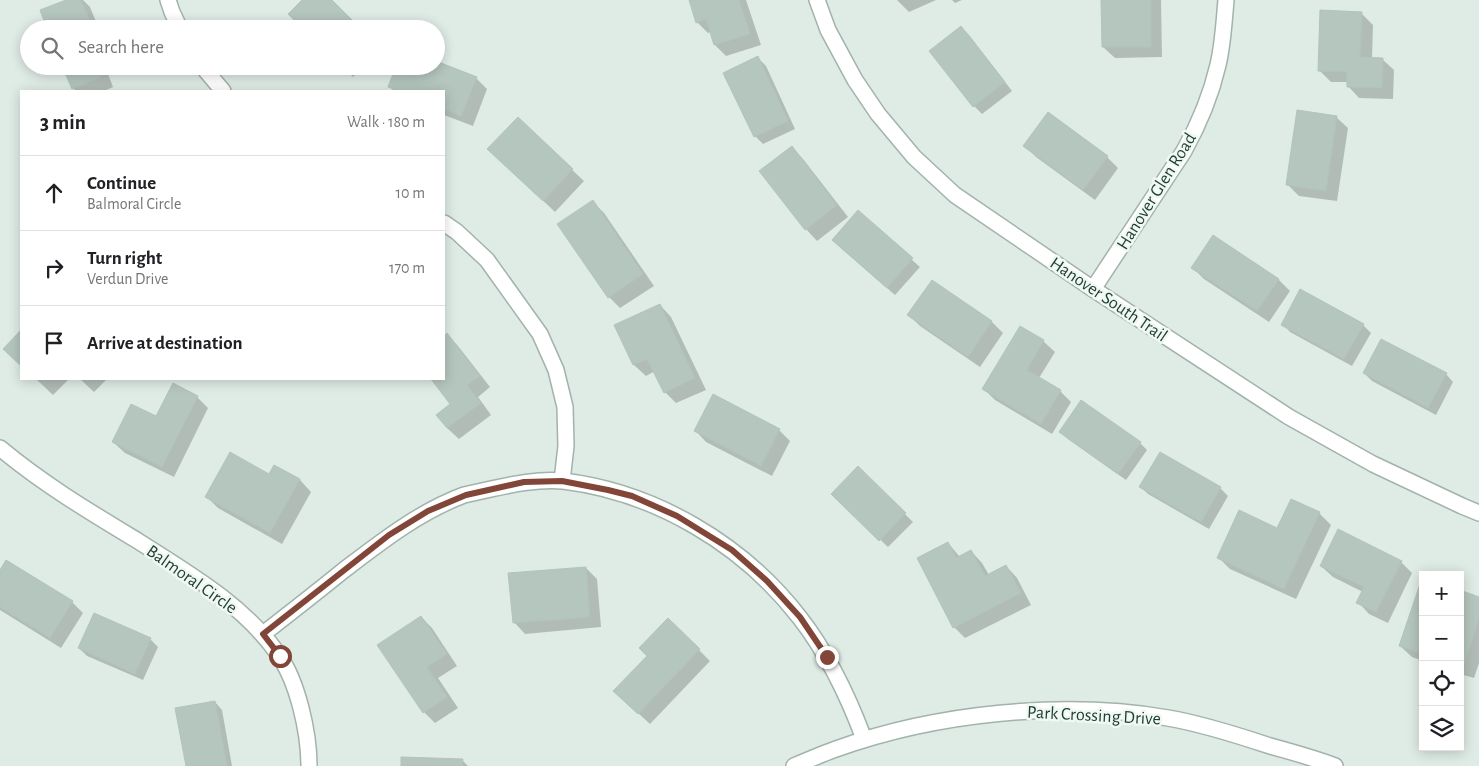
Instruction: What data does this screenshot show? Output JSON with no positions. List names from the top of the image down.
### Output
{
  "streets": {
    "street": [
      "Hanover Glen Road",
      "Hanover South Trail",
      "Balmoral Circle",
      "Park Crossing Drive"
    ]
  },
  "crossings": [
    ["Hanover Glen Road", "Hanover South Trail"]
  ],
  "page": {
    "search": "Search here",
    "heading": ["3 min", "Walk · 180 m"],
    "list": [
      ["Continue", "Balmoral Circle", "10 m"],
      ["Turn right", "Verdun Drive", "170 m"],
      "Arrive at destination"
    ],
    "map_buttons": ["+", "−"]
  }
}
